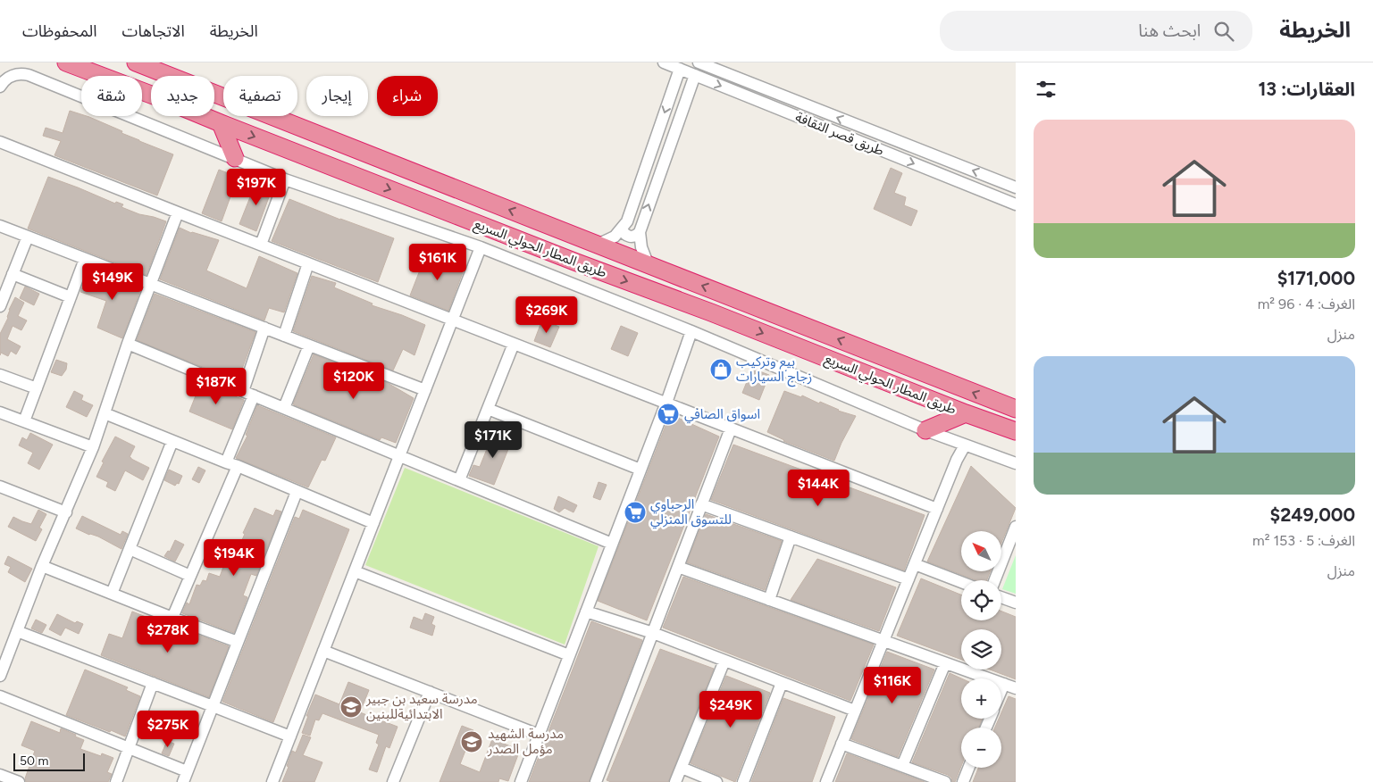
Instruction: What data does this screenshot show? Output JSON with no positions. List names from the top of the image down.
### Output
{
  "streets": {
    "highway": ["طريق المطار الحولي السريع"],
    "street": ["طريق قصر الثقافة"]
  },
  "places": {
    "shop": ["بيع وتركيب زجاج السيارات"],
    "supermarket": ["اسواق الصافي", "الرحباوي للتسوق المنزلي"],
    "school or university": ["مدرسة سعيد بن جبير الابتدائيةللبنين", "مدرسة الشهيد مؤمل الصدر"]
  },
  "scale_bar": "50 m",
  "north": "top left",
  "page": {
    "header": "الخريطة",
    "search": "ابحث هنا",
    "nav": ["الخريطة", "الاتجاهات", "المحفوظات"],
    "heading": "العقارات: 13",
    "chip": [
      "شراء",
      "إيجار",
      "تصفية",
      "جديد",
      "شقة"
    ],
    "list": [
      {
        "name": "$171,000",
        "note": "الغرف: 4 · 96 m² · منزل"
      },
      {
        "name": "$249,000",
        "note": "الغرف: 5 · 153 m² · منزل"
      }
    ],
    "price": [
      "$197K",
      "$161K",
      "$149K",
      "$269K",
      "$120K",
      "$187K",
      "$171K",
      "$144K",
      "$194K",
      "$278K",
      "$116K",
      "$249K",
      "$275K"
    ],
    "map_buttons": ["+", "−"],
    "scale": "50 m"
  }
}
